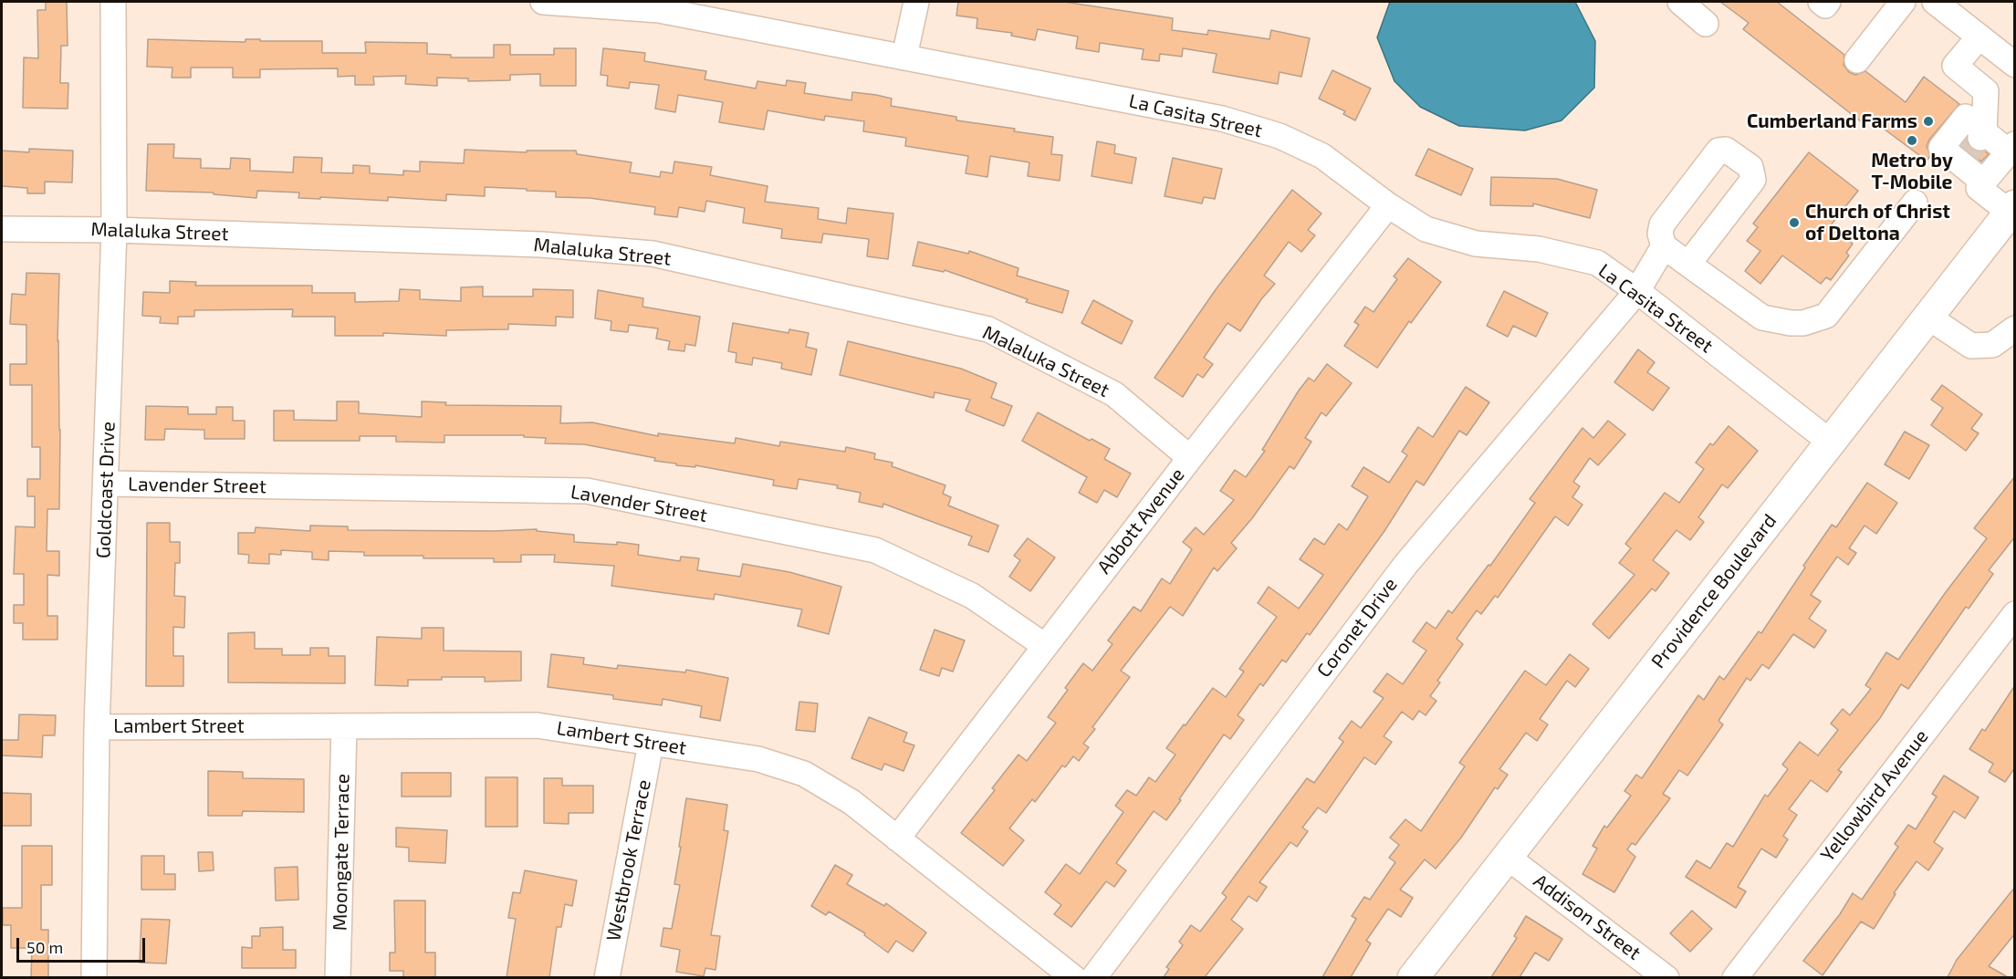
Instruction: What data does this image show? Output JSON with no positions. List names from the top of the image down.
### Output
{
  "streets": {
    "main road": ["Providence Boulevard"],
    "street": [
      "La Casita Street",
      "Malaluka Street",
      "Lavender Street",
      "Goldcoast Drive",
      "Abbott Avenue",
      "Coronet Drive",
      "Lambert Street",
      "Yellowbird Avenue",
      "Moongate Terrace",
      "Westbrook Terrace",
      "Addison Street"
    ]
  },
  "crossings": [
    ["La Casita Street", "Abbott Avenue"],
    ["La Casita Street", "Providence Boulevard"],
    ["La Casita Street", "Coronet Drive"],
    ["Malaluka Street", "Goldcoast Drive"],
    ["Malaluka Street", "Abbott Avenue"],
    ["Lavender Street", "Goldcoast Drive"],
    ["Lavender Street", "Abbott Avenue"],
    ["Goldcoast Drive", "Lambert Street"],
    ["Abbott Avenue", "Lambert Street"],
    ["Providence Boulevard", "Addison Street"],
    ["Lambert Street", "Moongate Terrace"],
    ["Lambert Street", "Westbrook Terrace"]
  ],
  "places": ["Cumberland Farms", "Metro by T-Mobile", "Church of Christ of Deltona"],
  "scale_bar": "50 m"
}
